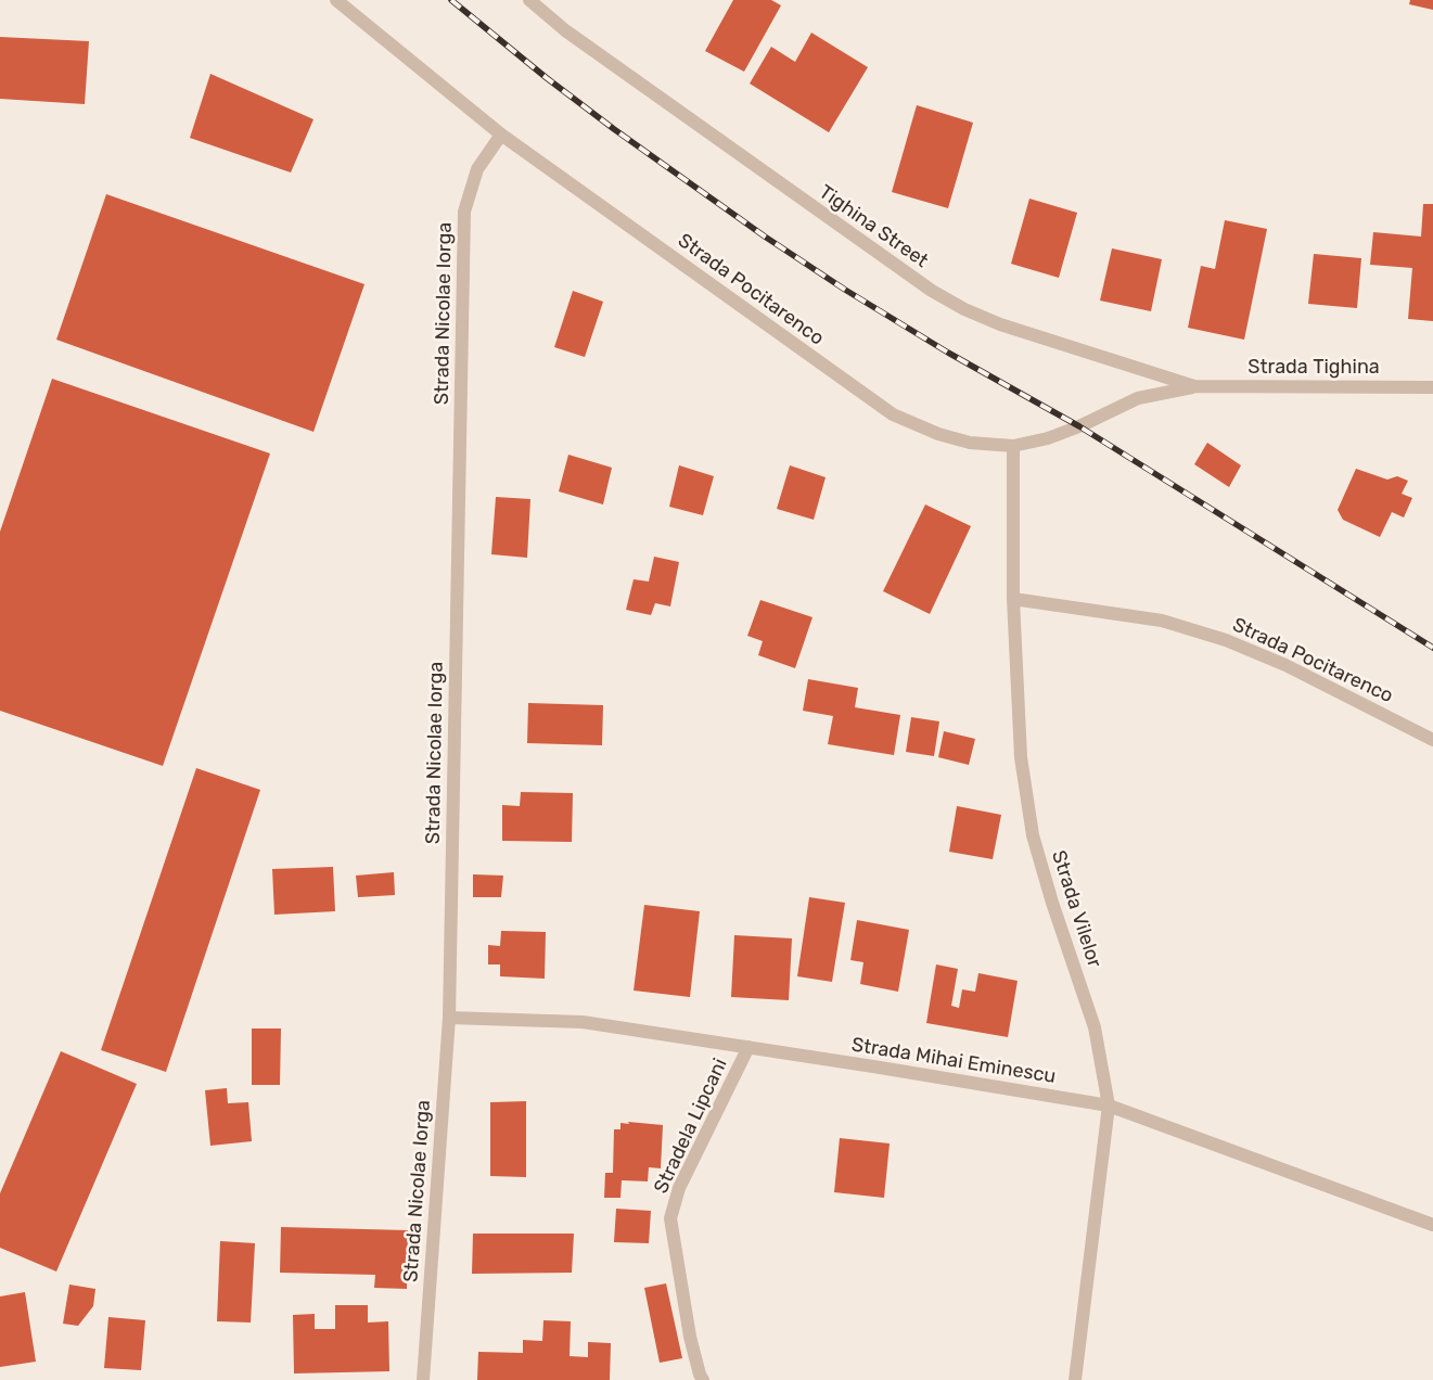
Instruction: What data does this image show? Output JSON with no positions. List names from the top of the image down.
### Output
{
  "streets": {
    "street": [
      "Tighina Street",
      "Strada Pocitarenco",
      "Strada Nicolae Iorga",
      "Strada Tighina",
      "Strada Vilelor",
      "Strada Mihai Eminescu",
      "Stradela Lipcani"
    ]
  },
  "crossings": [
    ["Tighina Street", "Strada Pocitarenco"],
    ["Tighina Street", "Strada Tighina"],
    ["Strada Pocitarenco", "Strada Nicolae Iorga"],
    ["Strada Pocitarenco", "Strada Tighina"],
    ["Strada Pocitarenco", "Strada Vilelor"],
    ["Strada Nicolae Iorga", "Strada Mihai Eminescu"],
    ["Strada Vilelor", "Strada Mihai Eminescu"],
    ["Strada Mihai Eminescu", "Stradela Lipcani"]
  ]
}
